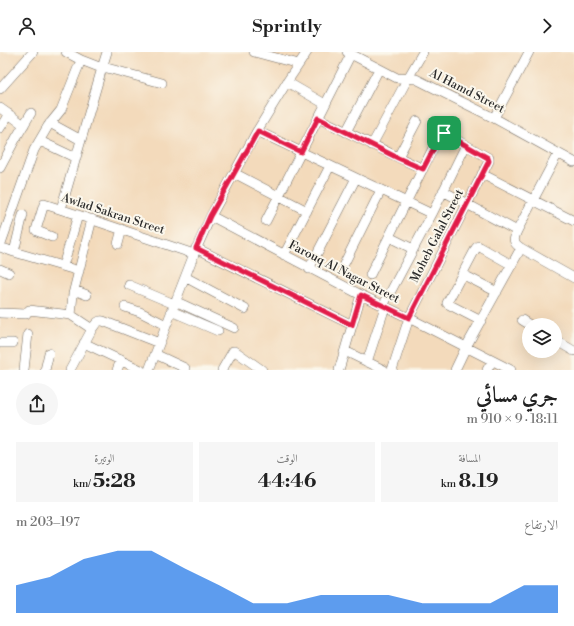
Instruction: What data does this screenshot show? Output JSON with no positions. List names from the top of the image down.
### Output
{
  "streets": {
    "street": [
      "Al Hamd Street",
      "Awlad Sakran Street",
      "Moheb Galal Street",
      "Farouq Al Nagar Street"
    ]
  },
  "crossings": [
    ["Moheb Galal Street", "Farouq Al Nagar Street"]
  ],
  "page": {
    "header": "Sprintly",
    "heading": ["جري مسائي", "18:11 · 9 × 910 m"],
    "stats": [
      ["المسافة", "8.19 km"],
      ["الوقت", "44:46"],
      ["الوتيرة", "5:28 /km"]
    ],
    "chart": ["الارتفاع", "197–203 m"]
  }
}
